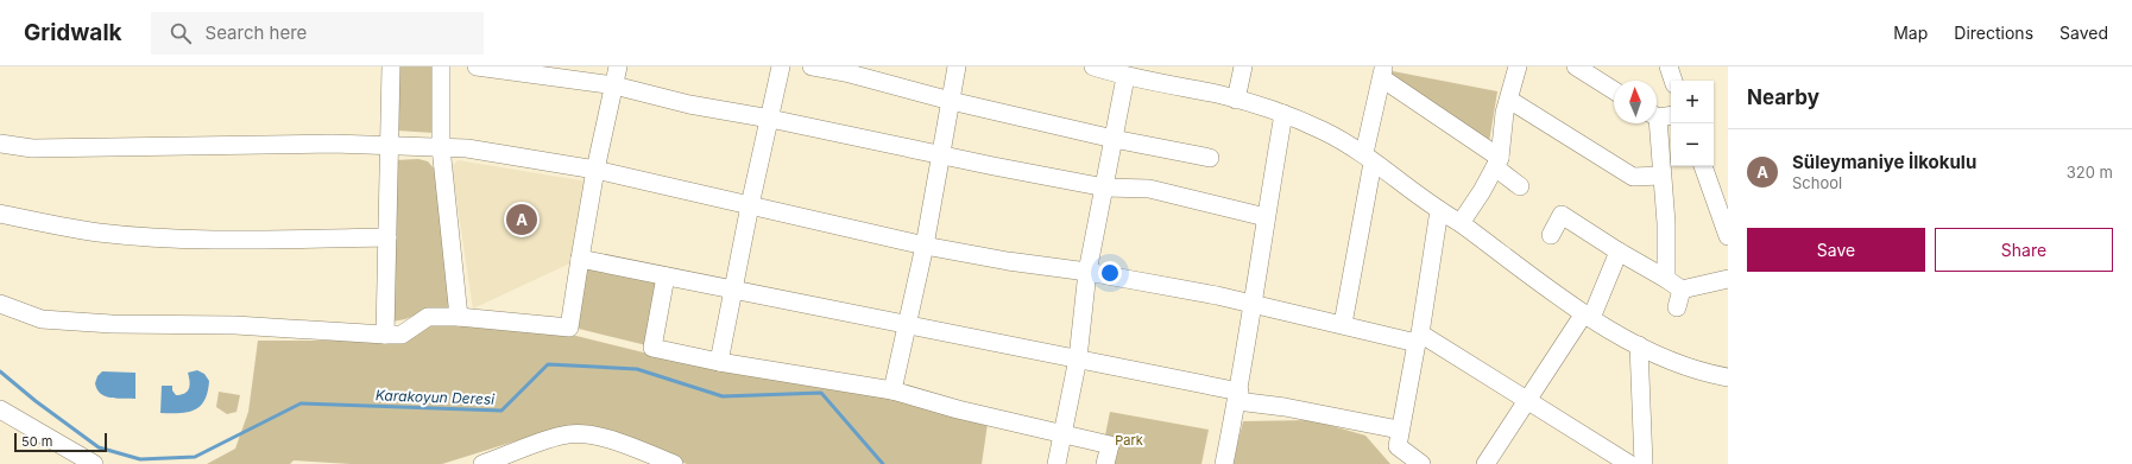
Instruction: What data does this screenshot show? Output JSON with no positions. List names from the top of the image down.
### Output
{
  "water": ["Karakoyun Deresi"],
  "parks": ["Park"],
  "scale_bar": "50 m",
  "north": "top",
  "page": {
    "header": "Gridwalk",
    "search": "Search here",
    "nav": ["Map", "Directions", "Saved"],
    "heading": "Nearby",
    "map_buttons": ["+", "−"],
    "list": [
      {
        "mark": "A",
        "name": "Süleymaniye İlkokulu",
        "note": "School",
        "value": "320 m"
      }
    ],
    "pins": "A",
    "buttons": ["Save", "Share"],
    "scale": "50 m"
  }
}
